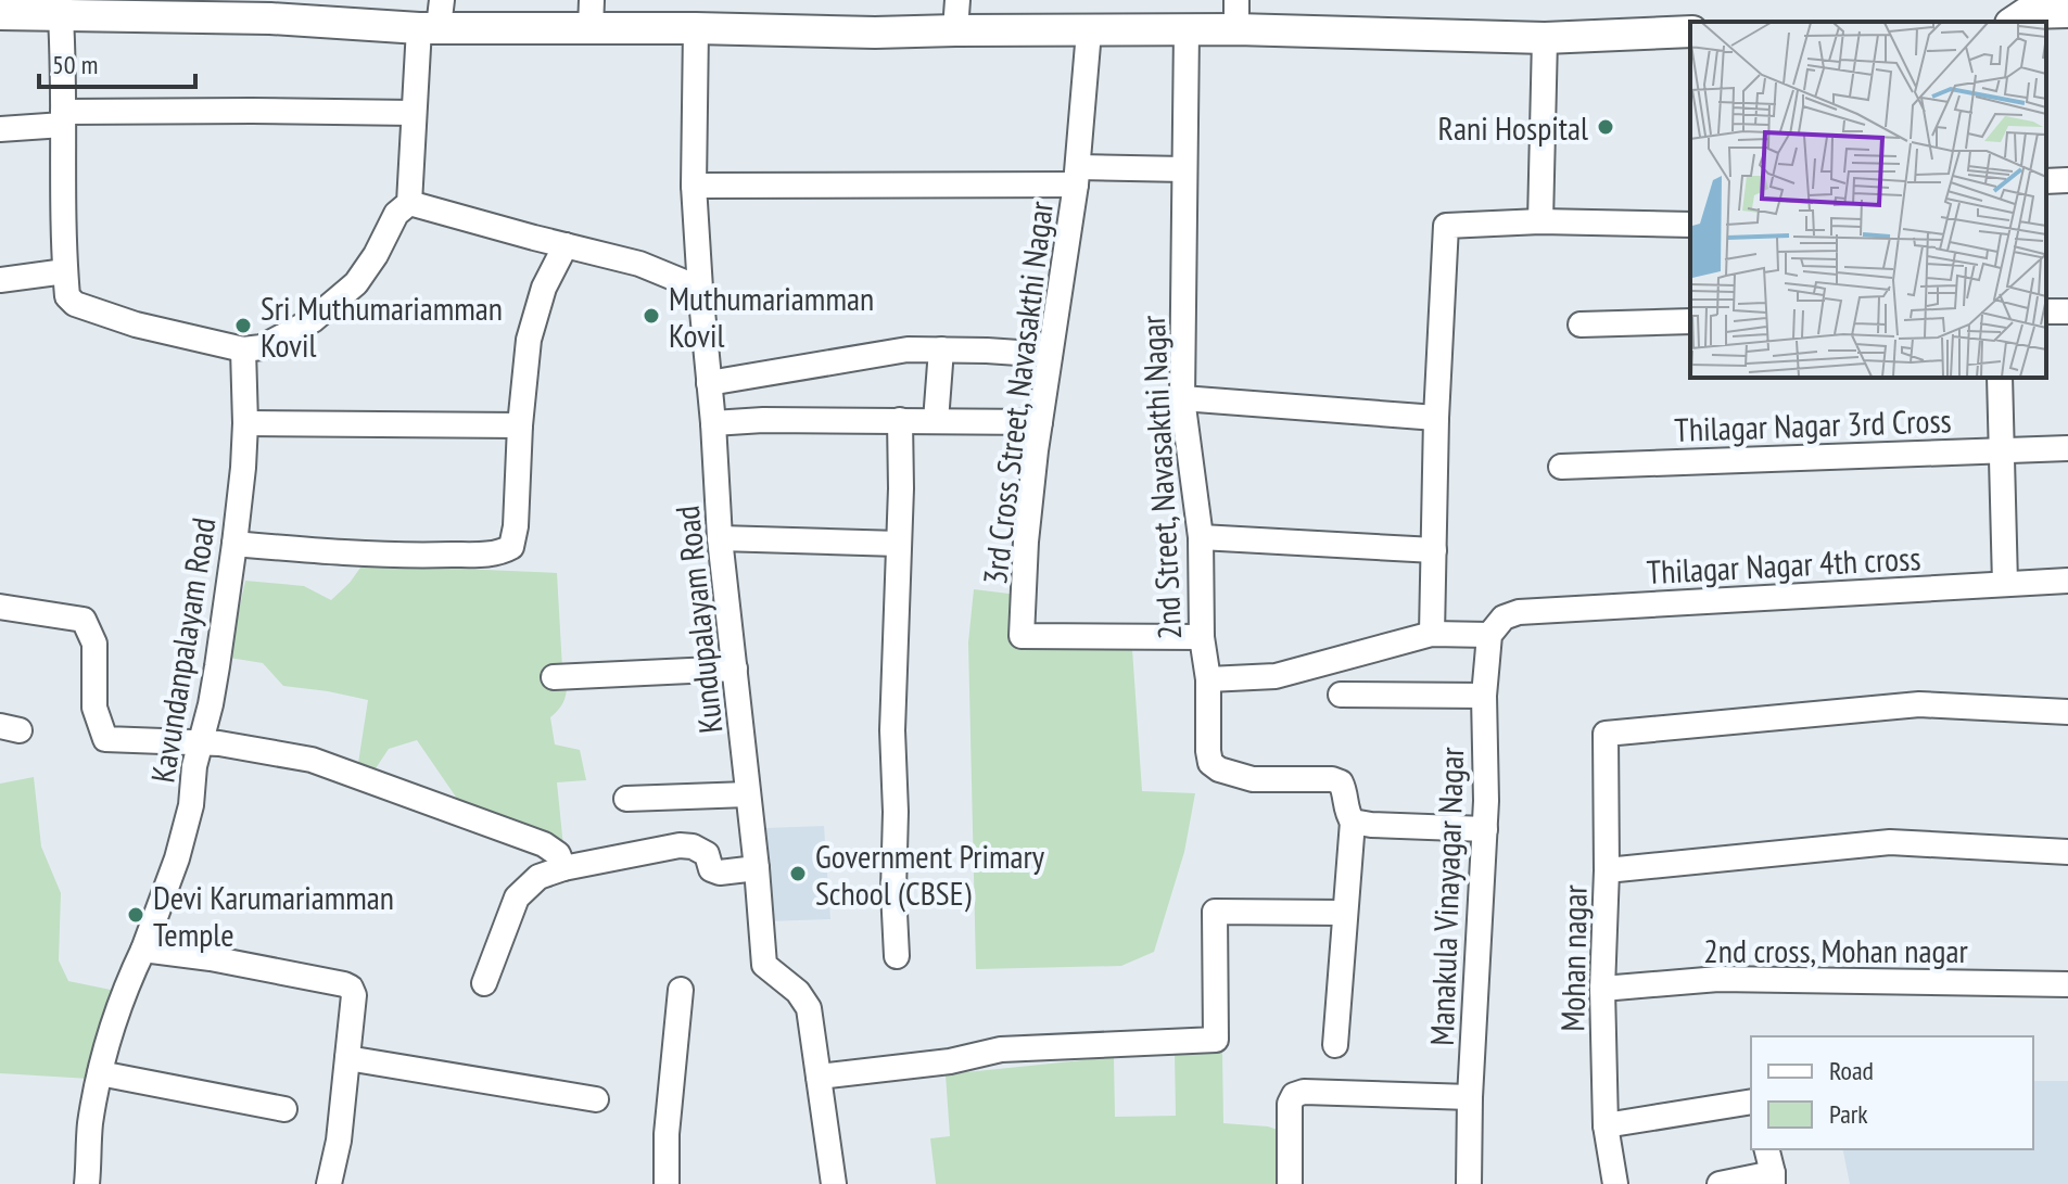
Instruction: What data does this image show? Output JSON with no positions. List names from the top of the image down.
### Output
{
  "streets": {
    "street": [
      "3rd Cross Street, Navasakthi Nagar",
      "Thilagar Nagar 3rd Cross",
      "2nd Street, Navasakthi Nagar",
      "Thilagar Nagar 4th cross",
      "Kundupalayam Road",
      "Kavundanpalayam Road",
      "Manakula Vinayagar Nagar",
      "2nd cross, Mohan nagar",
      "Mohan nagar"
    ]
  },
  "crossings": [
    ["3rd Cross Street, Navasakthi Nagar", "2nd Street, Navasakthi Nagar"],
    ["2nd Street, Navasakthi Nagar", "Thilagar Nagar 4th cross"],
    ["Thilagar Nagar 4th cross", "Manakula Vinayagar Nagar"],
    ["2nd cross, Mohan nagar", "Mohan nagar"]
  ],
  "places": [
    "Rani Hospital",
    "Muthumariamman Kovil",
    "Sri Muthumariamman Kovil",
    "Government Primary School (CBSE)",
    "Devi Karumariamman Temple"
  ],
  "legend": ["Road", "Park"],
  "scale_bar": "50 m"
}
